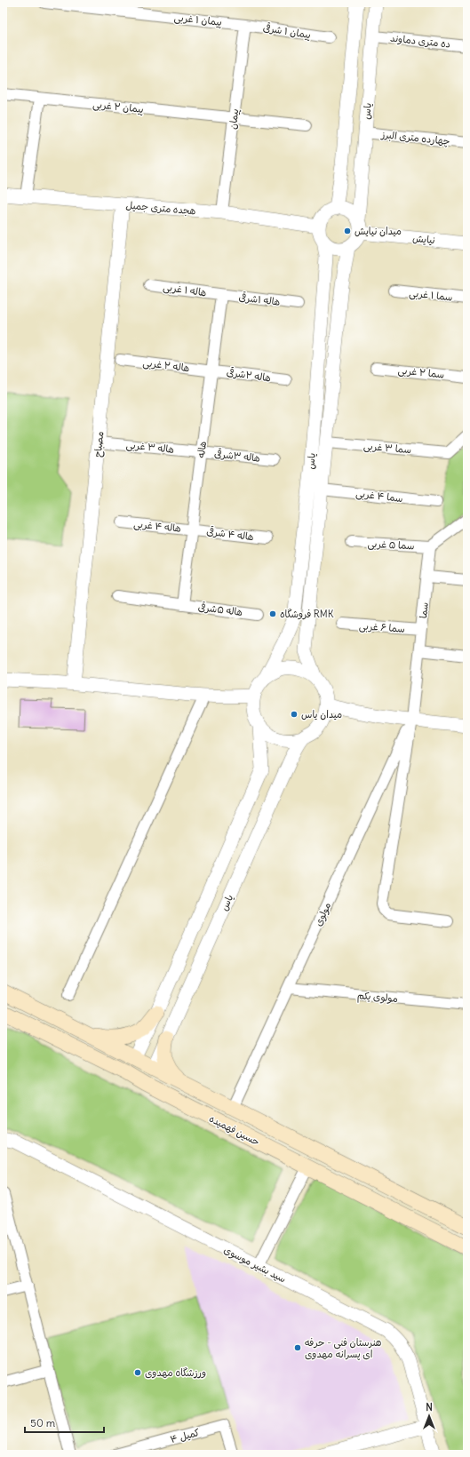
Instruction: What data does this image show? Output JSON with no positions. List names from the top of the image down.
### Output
{
  "streets": {
    "main road": ["حسین فهمیده"],
    "street": [
      "پیمان ۱ غربی",
      "پیمان ۱ شرقی",
      "ده متری دماوند",
      "پیمان ۲ غربی",
      "یاس",
      "پیمان",
      "چهارده متری البرز",
      "هجده متری جمیل",
      "نیایش",
      "هاله ۱ غربی",
      "سما ۱ غربی",
      "هاله ۱شرقی",
      "هاله ۲ غربی",
      "سما ۲ غربی",
      "هاله ۲شرقی",
      "مصباح",
      "هاله ۳ غربی",
      "سما ۳ غربی",
      "هاله",
      "هاله ۳شرقی",
      "سما ۴ غربی",
      "هاله ۴ غربی",
      "هاله ۴ شرقی",
      "سما ۵ غربی",
      "هاله ۵شرقی",
      "سما",
      "سما ۶ غربی",
      "مولوی",
      "مولوی یکم",
      "سید بشیر موسوی",
      "کمیل ۴"
    ]
  },
  "crossings": [
    ["پیمان ۱ غربی", "پیمان ۱ شرقی"],
    ["پیمان ۱ غربی", "پیمان"],
    ["پیمان ۱ شرقی", "پیمان"],
    ["ده متری دماوند", "یاس"],
    ["پیمان ۲ غربی", "پیمان"],
    ["یاس", "چهارده متری البرز"],
    ["یاس", "هجده متری جمیل"],
    ["یاس", "نیایش"],
    ["یاس", "سما ۳ غربی"],
    ["یاس", "سما ۴ غربی"],
    ["یاس", "حسین فهمیده"],
    ["پیمان", "هجده متری جمیل"],
    ["هجده متری جمیل", "نیایش"],
    ["هجده متری جمیل", "مصباح"],
    ["هاله ۱ غربی", "هاله ۱شرقی"],
    ["هاله ۱ غربی", "هاله"],
    ["هاله ۱شرقی", "هاله"],
    ["هاله ۲ غربی", "هاله ۲شرقی"],
    ["هاله ۲ غربی", "هاله"],
    ["هاله ۲شرقی", "هاله"],
    ["مصباح", "هاله ۳ غربی"],
    ["هاله ۳ غربی", "هاله"],
    ["هاله ۳ غربی", "هاله ۳شرقی"],
    ["هاله", "هاله ۳شرقی"],
    ["هاله", "هاله ۴ غربی"],
    ["هاله", "هاله ۴ شرقی"],
    ["هاله", "هاله ۵شرقی"],
    ["هاله ۴ غربی", "هاله ۴ شرقی"],
    ["سما ۵ غربی", "سما"],
    ["سما", "سما ۶ غربی"],
    ["سما", "مولوی"],
    ["مولوی", "مولوی یکم"],
    ["مولوی", "حسین فهمیده"]
  ],
  "places": [
    "میدان نیایش",
    "فروشگاه RMK",
    "میدان یاس",
    "هنرستان فنی - حرفه ای پسرانه مهدوی",
    "ورزشگاه مهدوی"
  ],
  "scale_bar": "50 m",
  "north": "top"
}
